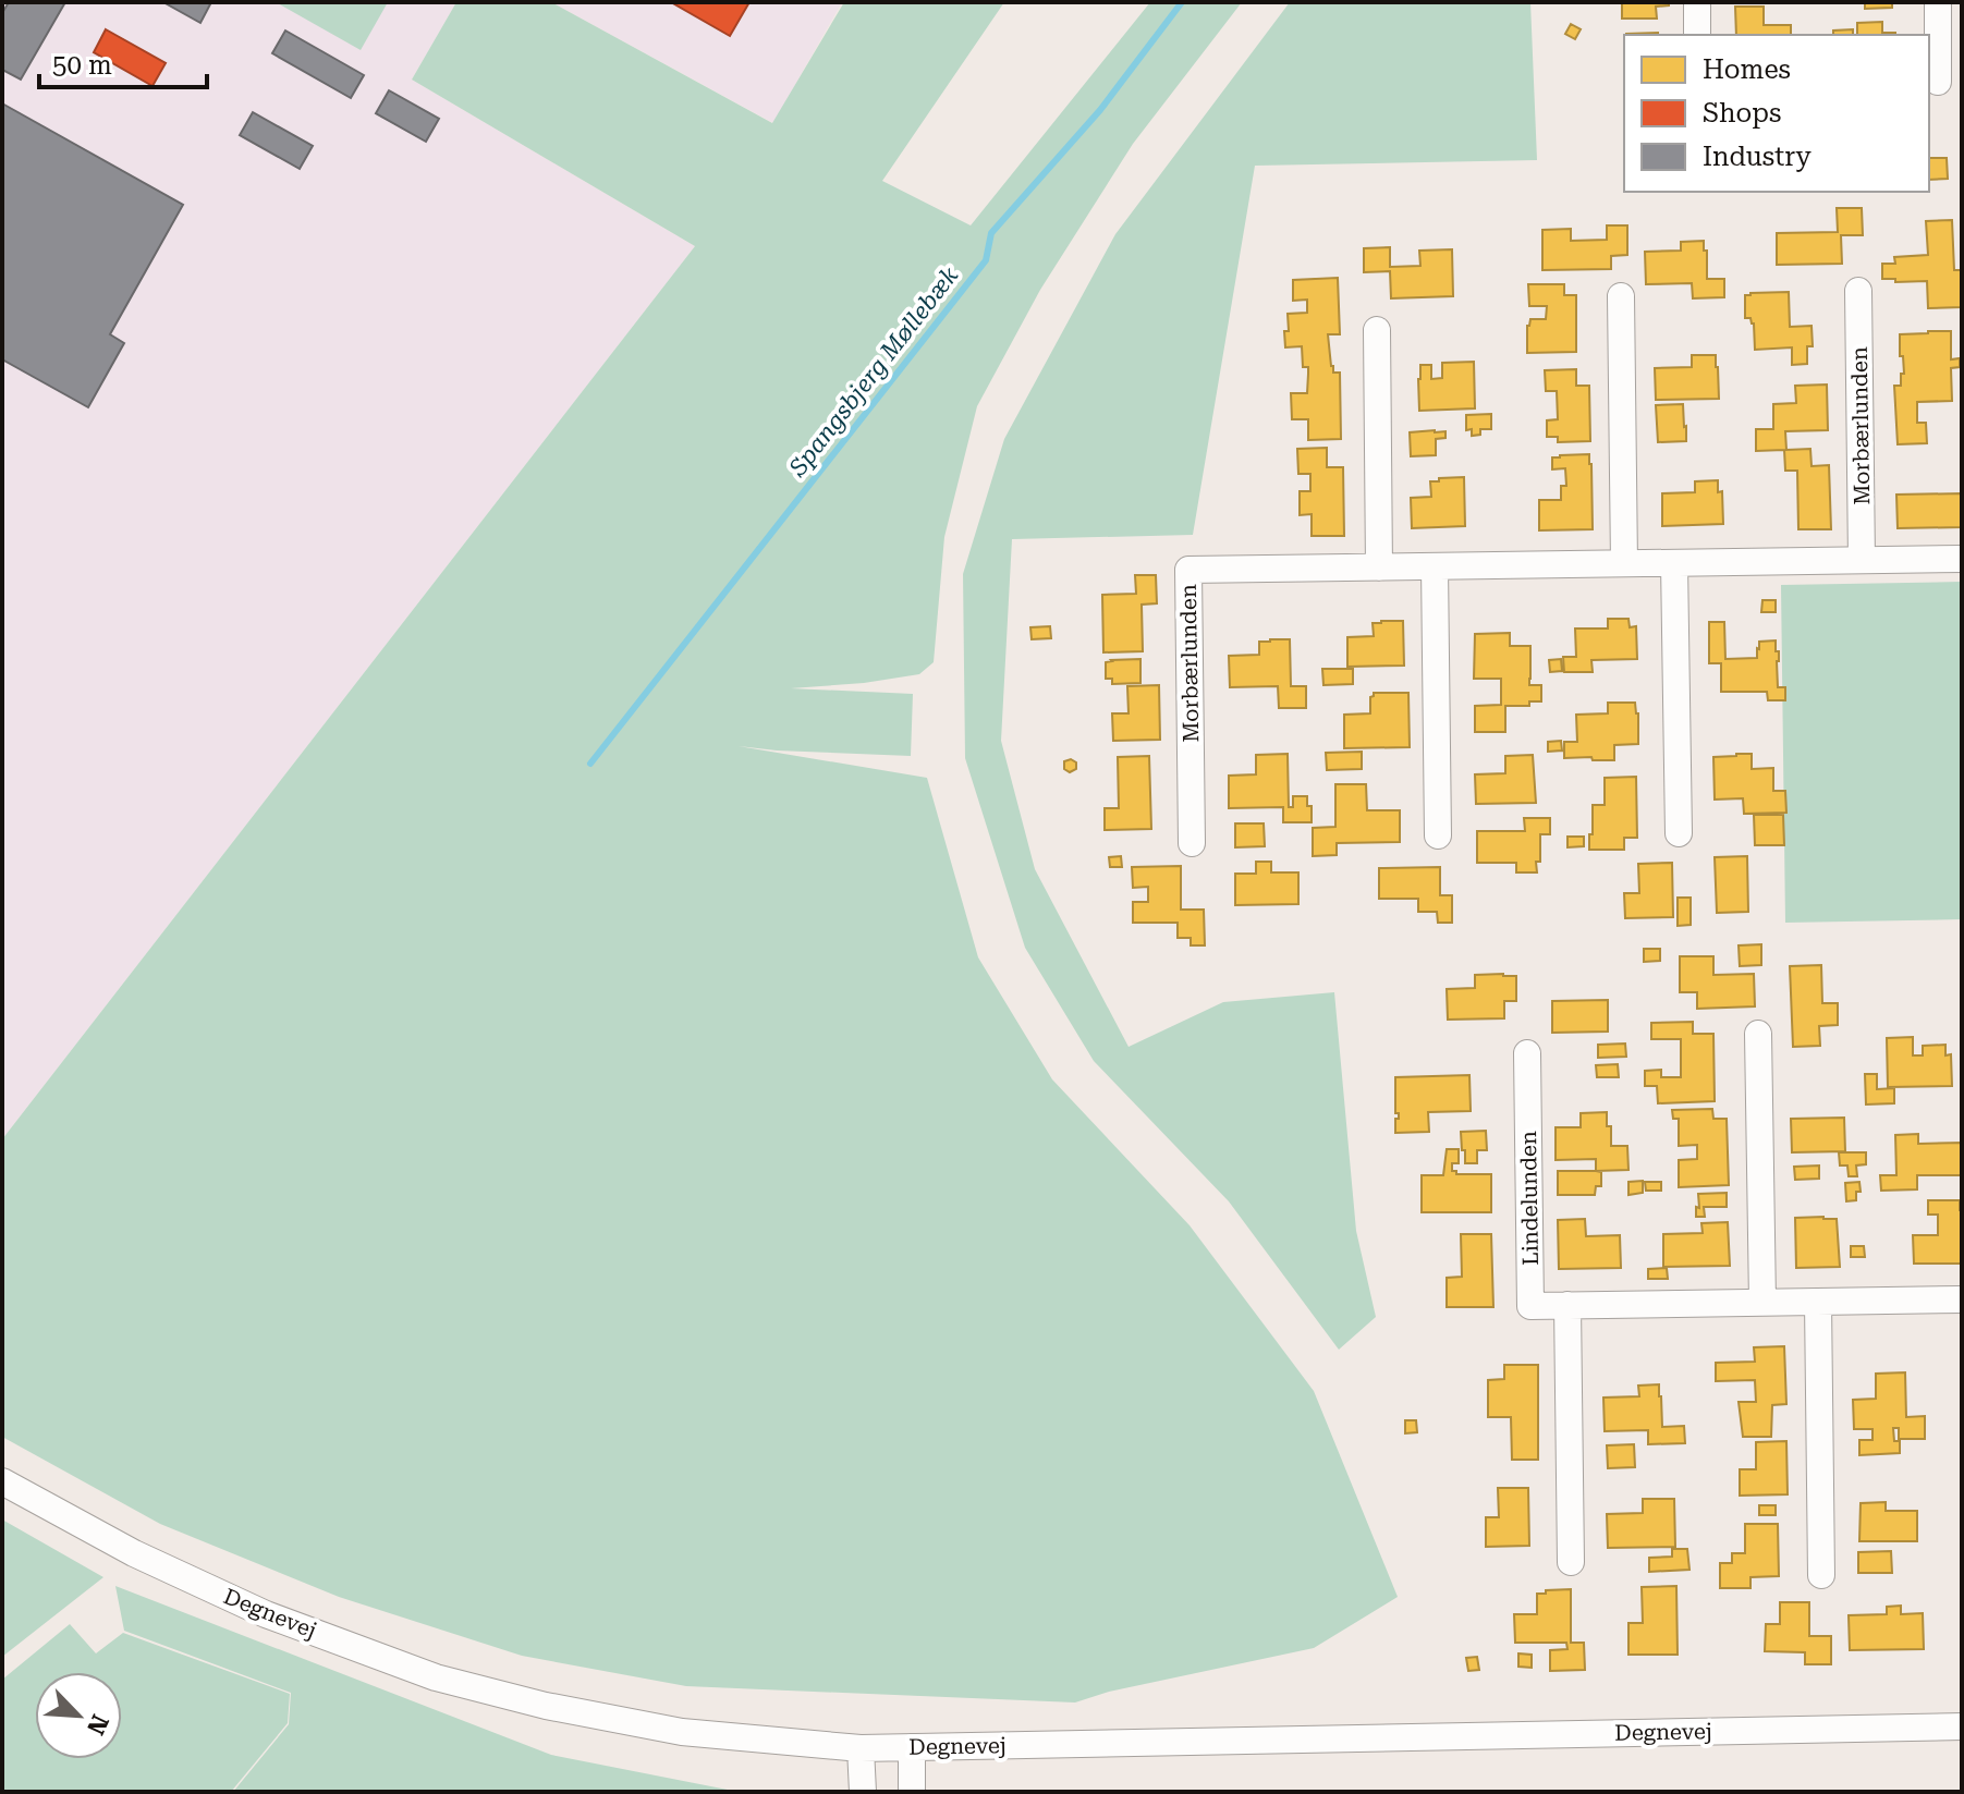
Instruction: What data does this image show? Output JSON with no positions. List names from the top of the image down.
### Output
{
  "streets": {
    "street": ["Morbærlunden", "Lindelunden", "Degnevej"]
  },
  "water": ["Spangsbjerg Møllebæk"],
  "legend": ["Homes", "Shops", "Industry"],
  "scale_bar": "50 m",
  "north": "bottom right"
}
